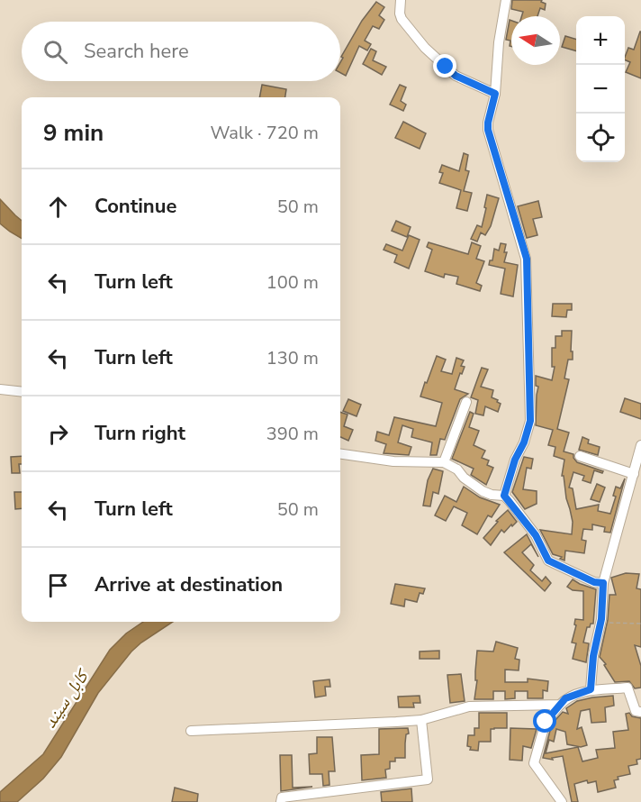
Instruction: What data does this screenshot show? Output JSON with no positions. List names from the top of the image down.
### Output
{
  "water": ["کابل سيند"],
  "north": "left",
  "page": {
    "map_buttons": ["+", "−"],
    "search": "Search here",
    "heading": ["9 min", "Walk · 720 m"],
    "list": [
      ["Continue", "50 m"],
      ["Turn left", "100 m"],
      ["Turn left", "130 m"],
      ["Turn right", "390 m"],
      ["Turn left", "50 m"],
      "Arrive at destination"
    ]
  }
}
